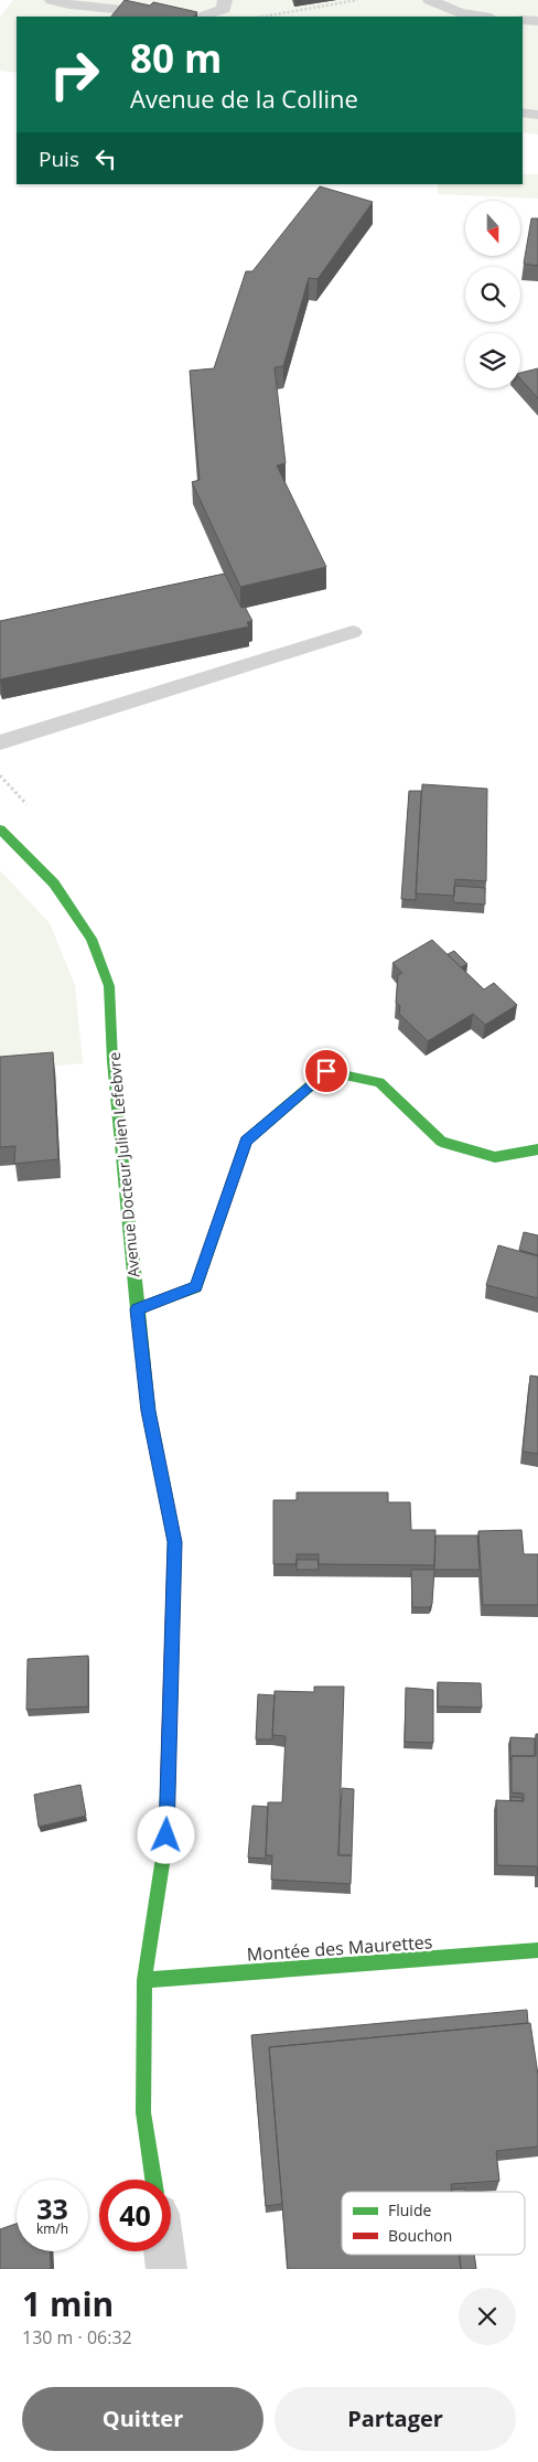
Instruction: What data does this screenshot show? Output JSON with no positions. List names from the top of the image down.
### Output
{
  "streets": {
    "street": ["Avenue Docteur Julien Lefebvre", "Montée des Maurettes"]
  },
  "crossings": [
    ["Avenue Docteur Julien Lefebvre", "Montée des Maurettes"]
  ],
  "legend": ["Fluide", "Bouchon"],
  "north": "bottom",
  "page": {
    "turn": ["80 m", "Avenue de la Colline"],
    "then": "Puis",
    "speed": "33 km/h",
    "limit": "40",
    "heading": ["1 min", "130 m · 06:32"],
    "buttons": ["Quitter", "Partager"]
  }
}
